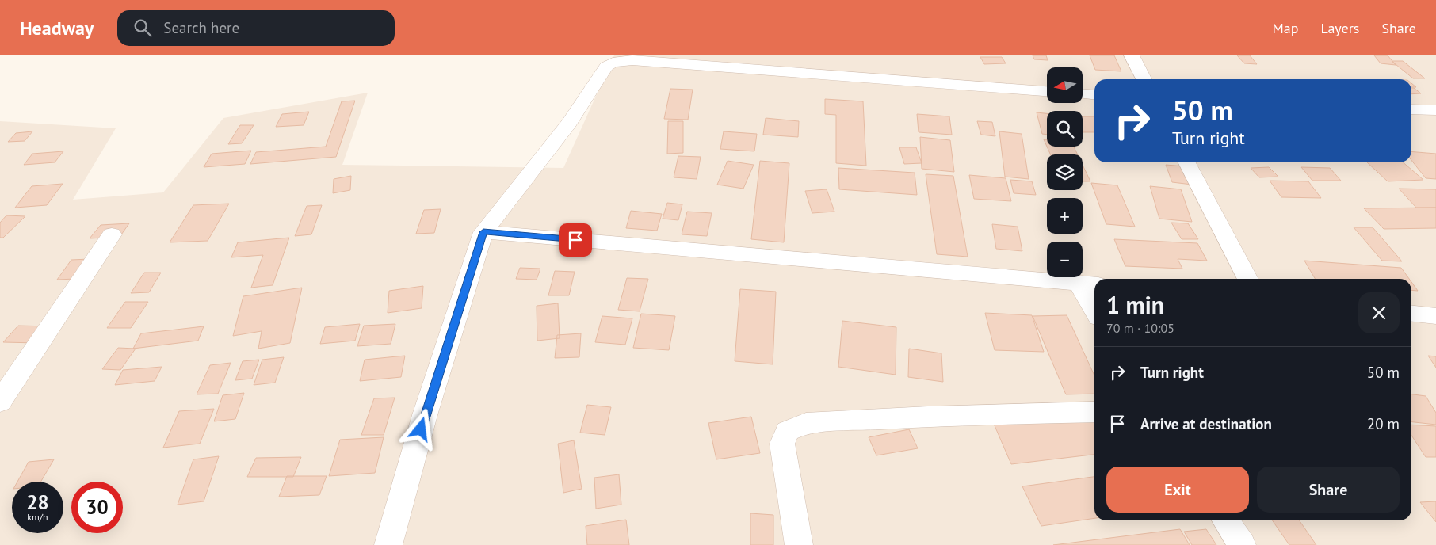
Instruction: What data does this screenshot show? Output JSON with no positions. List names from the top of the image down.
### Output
{
  "north": "left",
  "page": {
    "header": "Headway",
    "search": "Search here",
    "nav": ["Map", "Layers", "Share"],
    "map_buttons": ["+", "−"],
    "turn": ["50 m", "Turn right"],
    "heading": ["1 min", "70 m · 10:05"],
    "list": [
      {
        "name": "Turn right",
        "value": "50 m"
      },
      {
        "name": "Arrive at destination",
        "value": "20 m"
      }
    ],
    "buttons": ["Exit", "Share"],
    "speed": "28 km/h",
    "limit": "30"
  }
}
